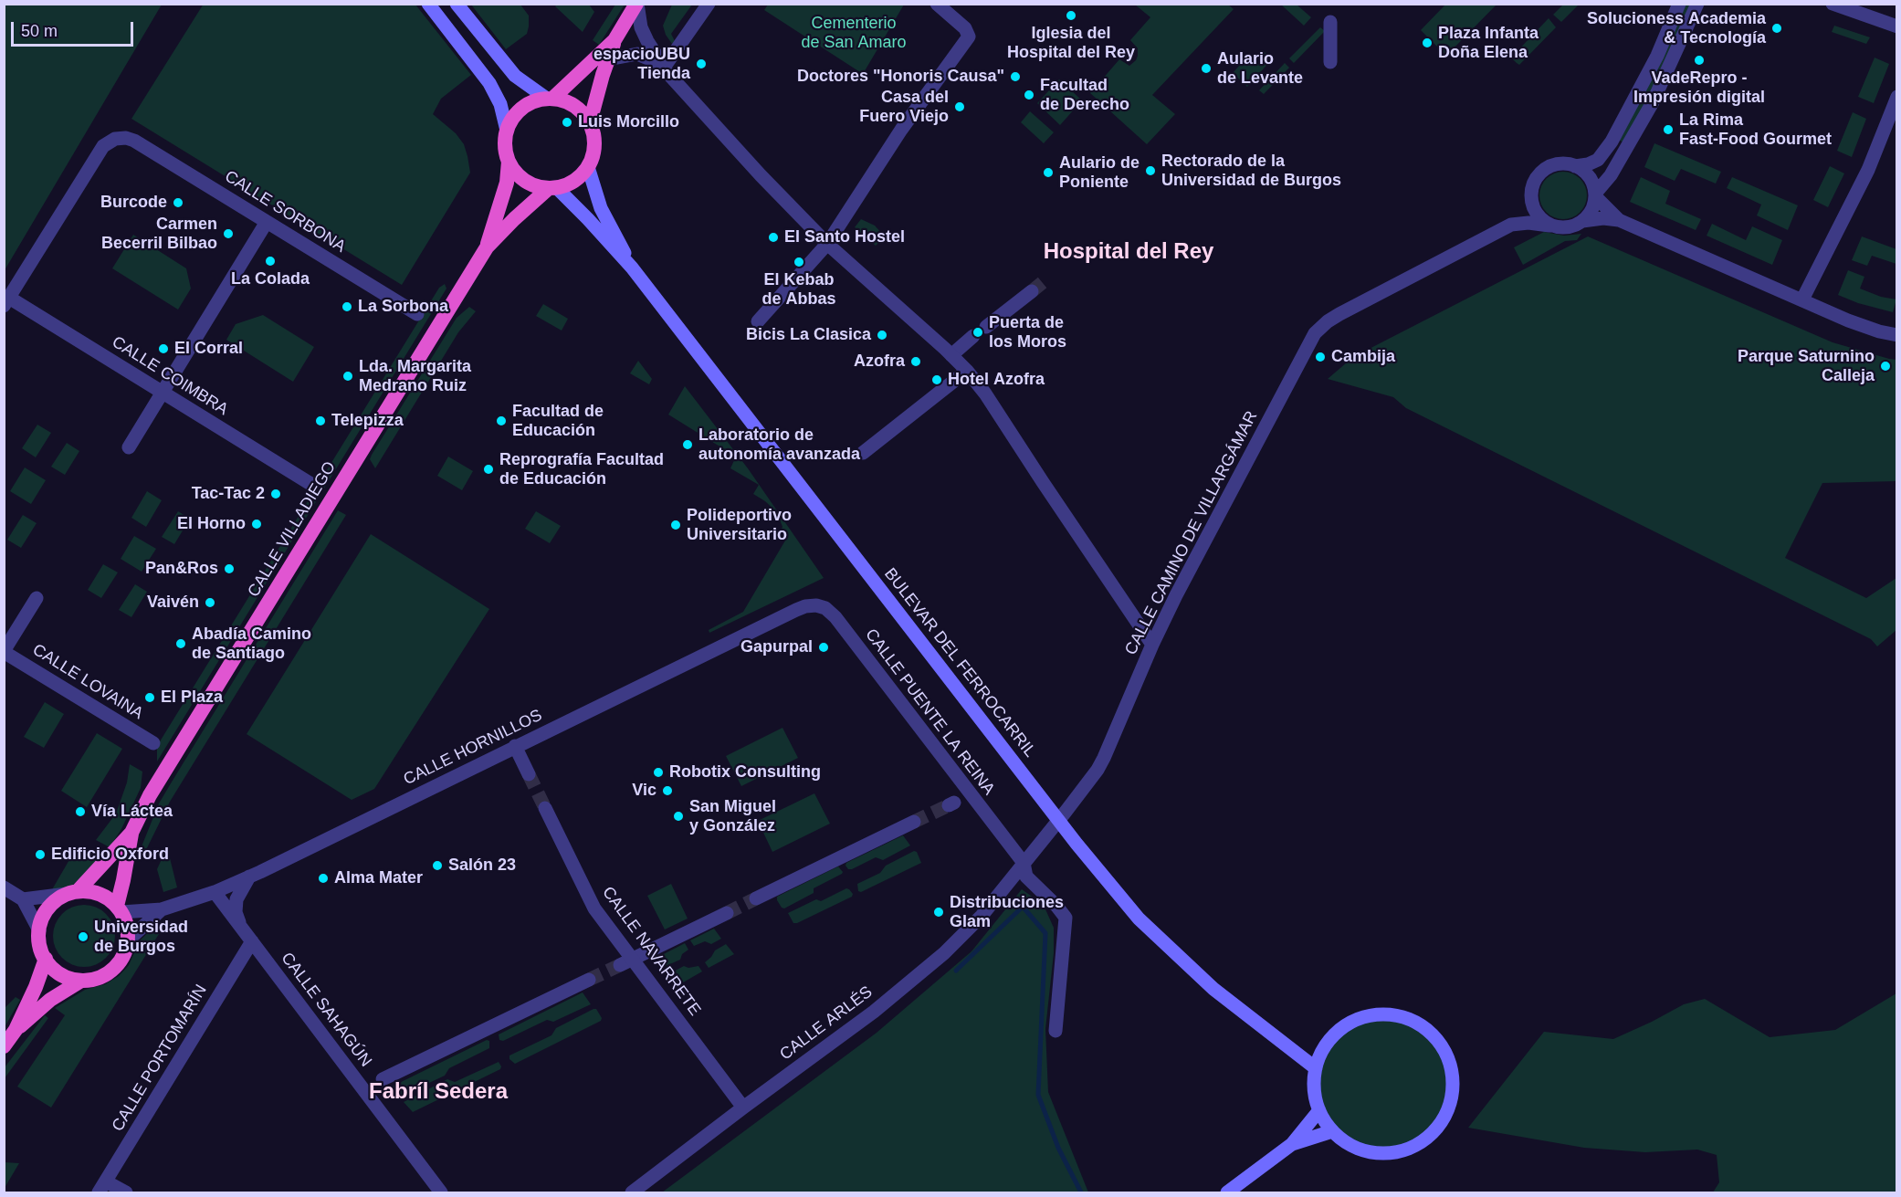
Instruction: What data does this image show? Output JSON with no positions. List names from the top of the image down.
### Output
{
  "streets": {
    "highway": ["CALLE VILLADIEGO"],
    "main road": ["BULEVAR DEL FERROCARRIL"],
    "street": [
      "CALLE SORBONA",
      "CALLE COIMBRA",
      "CALLE CAMINO DE VILLARGÁMAR",
      "CALLE LOVAINA",
      "CALLE PUENTE LA REINA",
      "CALLE HORNILLOS",
      "CALLE NAVARRETE",
      "CALLE SAHAGÚN",
      "CALLE ARLÉS",
      "CALLE PORTOMARÍN"
    ]
  },
  "crossings": [
    ["CALLE SORBONA", "CALLE COIMBRA"],
    ["CALLE VILLADIEGO", "BULEVAR DEL FERROCARRIL"],
    ["CALLE VILLADIEGO", "CALLE HORNILLOS"],
    ["CALLE CAMINO DE VILLARGÁMAR", "BULEVAR DEL FERROCARRIL"],
    ["CALLE CAMINO DE VILLARGÁMAR", "CALLE PUENTE LA REINA"],
    ["CALLE CAMINO DE VILLARGÁMAR", "CALLE ARLÉS"],
    ["CALLE PUENTE LA REINA", "CALLE HORNILLOS"],
    ["CALLE PUENTE LA REINA", "CALLE ARLÉS"],
    ["CALLE HORNILLOS", "CALLE SAHAGÚN"],
    ["CALLE NAVARRETE", "CALLE ARLÉS"],
    ["CALLE SAHAGÚN", "CALLE PORTOMARÍN"]
  ],
  "districts": ["Hospital del Rey", "Fabríl Sedera"],
  "parks": ["Cementerio de San Amaro"],
  "places": [
    "Iglesia del Hospital del Rey",
    "Solucioness Academia & Tecnología",
    "Plaza Infanta Doña Elena",
    "VadeRepro - Impresión digital",
    "espacioUBU Tienda",
    "Aulario de Levante",
    "Doctores \"Honoris Causa\"",
    "Facultad de Derecho",
    "Casa del Fuero Viejo",
    "Luis Morcillo",
    "La Rima Fast-Food Gourmet",
    "Rectorado de la Universidad de Burgos",
    "Aulario de Poniente",
    "Burcode",
    "Carmen Becerril Bilbao",
    "El Santo Hostel",
    "La Colada",
    "El Kebab de Abbas",
    "La Sorbona",
    "Puerta de los Moros",
    "Bicis La Clasica",
    "El Corral",
    "Cambija",
    "Azofra",
    "Parque Saturnino Calleja",
    "Lda. Margarita Medrano Ruiz",
    "Hotel Azofra",
    "Telepizza",
    "Facultad de Educación",
    "Laboratorio de autonomía avanzada",
    "Reprografía Facultad de Educación",
    "Tac-Tac 2",
    "El Horno",
    "Polideportivo Universitario",
    "Pan&Ros",
    "Vaivén",
    "Abadía Camino de Santiago",
    "Gapurpal",
    "El Plaza",
    "Robotix Consulting",
    "Vic",
    "Vía Láctea",
    "San Miguel y González",
    "Edificio Oxford",
    "Salón 23",
    "Alma Mater",
    "Distribuciones Glam",
    "Universidad de Burgos"
  ],
  "scale_bar": "50 m"
}
